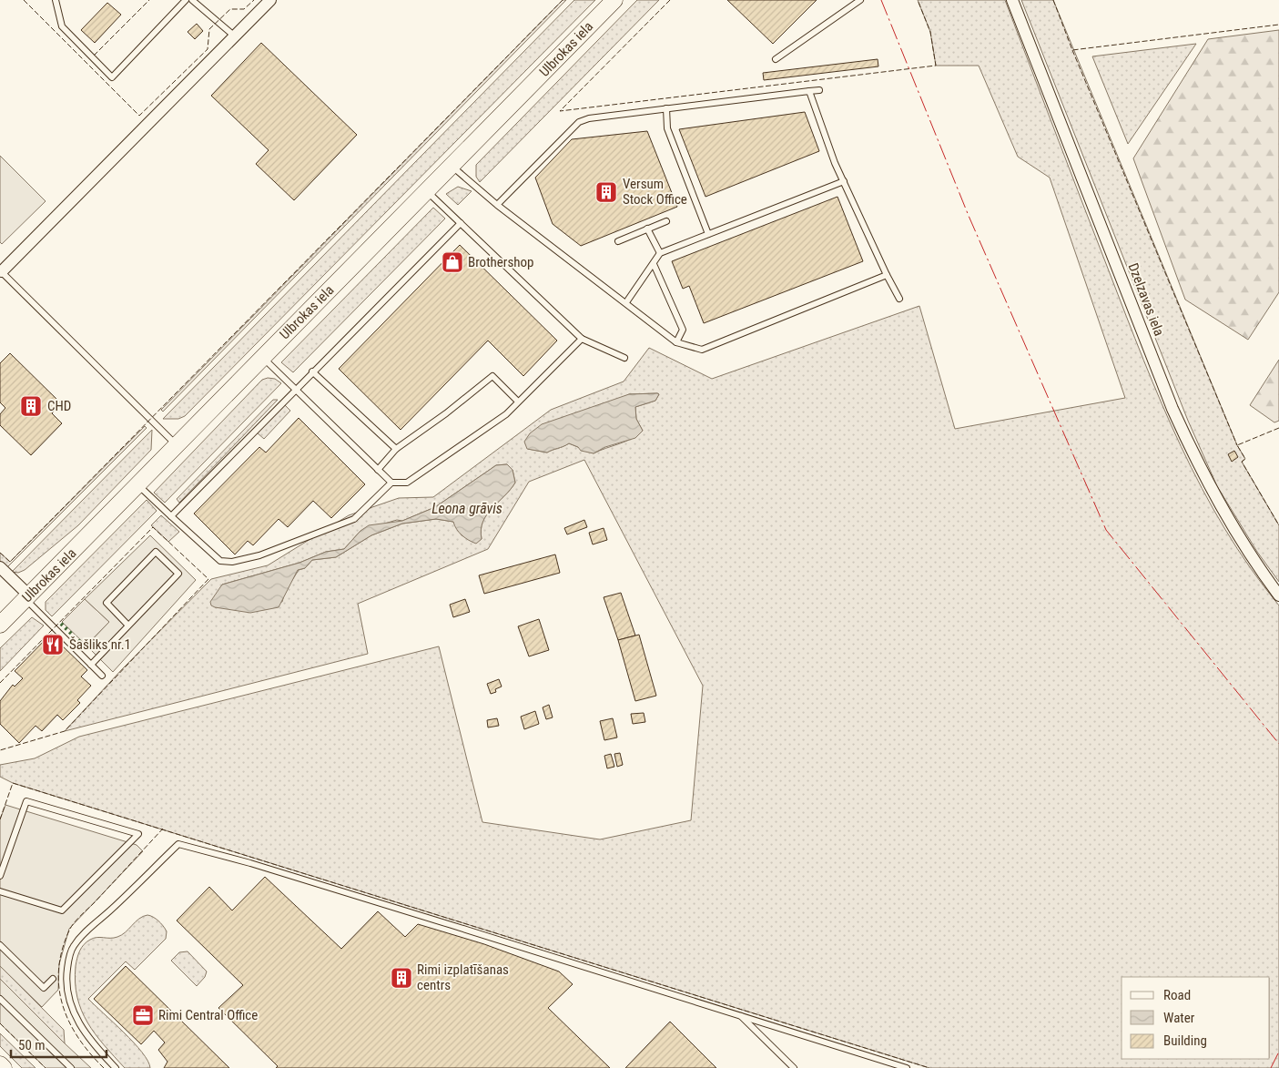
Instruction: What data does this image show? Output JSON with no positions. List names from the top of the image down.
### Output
{
  "streets": {
    "main road": ["Ulbrokas iela"],
    "street": ["Dzelzavas iela"]
  },
  "water": ["Leona grāvis"],
  "places": {
    "building": ["Versum Stock Office", "CHD", "Rimi izplatīšanas centrs"],
    "shop": ["Brothershop"],
    "restaurant": ["Šašliks nr.1"],
    "office": ["Rimi Central Office"]
  },
  "legend": ["Road", "Water", "Building"],
  "scale_bar": "50 m"
}
